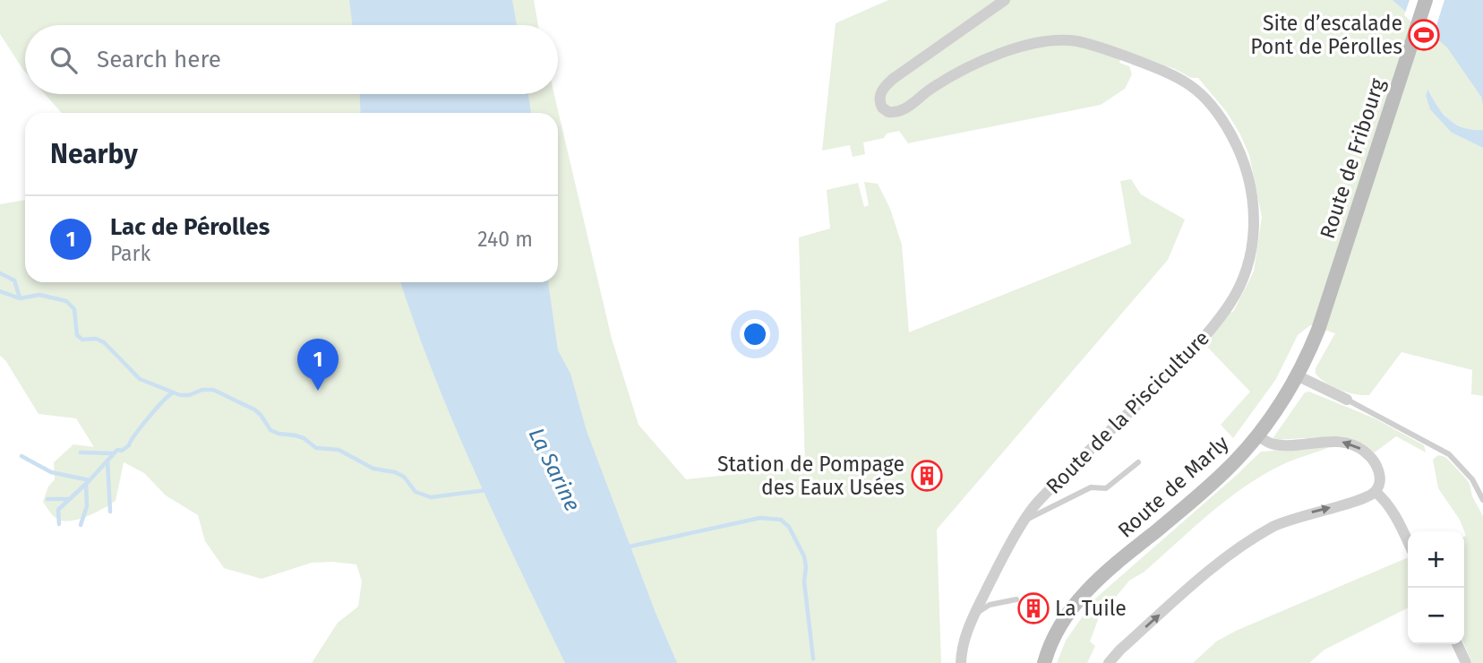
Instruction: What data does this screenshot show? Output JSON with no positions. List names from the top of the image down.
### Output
{
  "streets": {
    "main road": ["Route de Fribourg", "Route de Marly"],
    "street": ["Route de la Pisciculture"]
  },
  "crossings": [
    ["Route de Fribourg", "Route de Marly"]
  ],
  "water": ["La Sarine"],
  "places": {
    "sports": ["Site d’escalade Pont de Pérolles"],
    "building": ["Station de Pompage des Eaux Usées", "La Tuile"]
  },
  "page": {
    "search": "Search here",
    "heading": "Nearby",
    "list": [
      {
        "mark": "1",
        "name": "Lac de Pérolles",
        "note": "Park",
        "value": "240 m"
      }
    ],
    "pins": "1",
    "map_buttons": ["+", "−"]
  }
}
